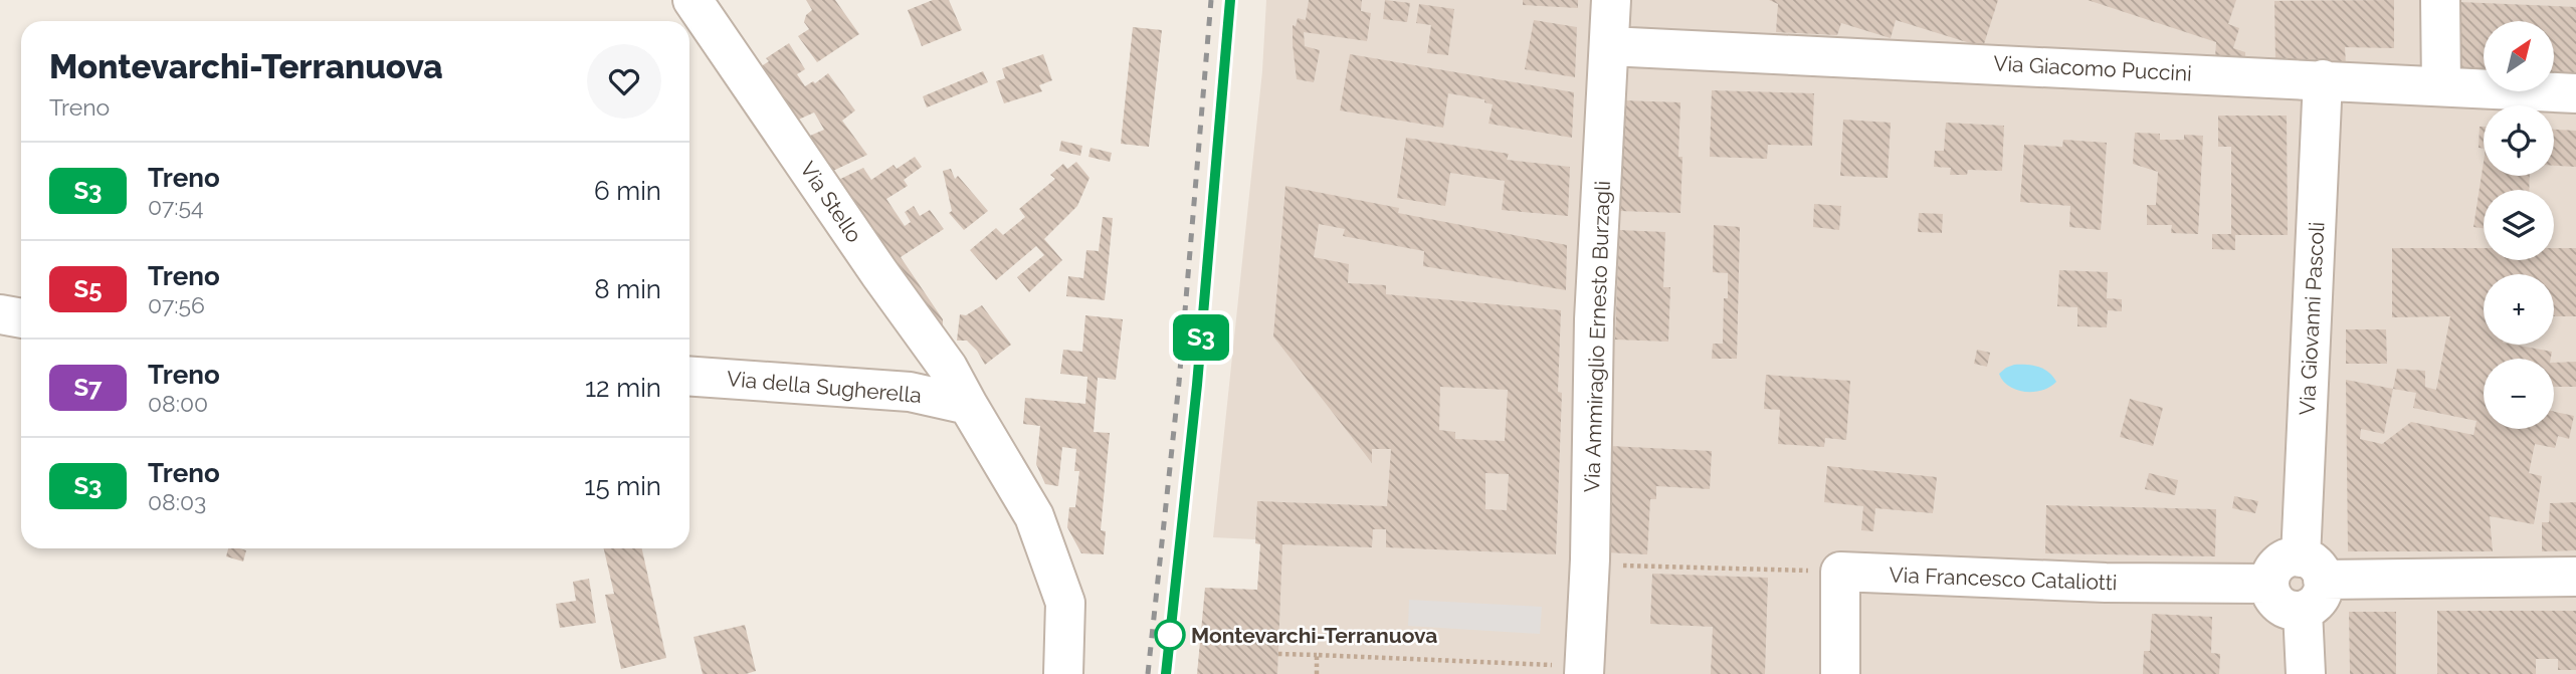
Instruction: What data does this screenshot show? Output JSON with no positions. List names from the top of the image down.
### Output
{
  "streets": {
    "street": [
      "Via Giacomo Puccini",
      "Via Stello",
      "Via Giovanni Pascoli",
      "Via Ammiraglio Ernesto Burzagli",
      "Via della Sugherella",
      "Via Francesco Cataliotti"
    ]
  },
  "crossings": [
    ["Via Giacomo Puccini", "Via Giovanni Pascoli"],
    ["Via Giacomo Puccini", "Via Ammiraglio Ernesto Burzagli"],
    ["Via Stello", "Via della Sugherella"],
    ["Via Giovanni Pascoli", "Via Francesco Cataliotti"]
  ],
  "places": ["Montevarchi-Terranuova"],
  "north": "top right",
  "page": {
    "on_map": "S3",
    "map_buttons": ["+", "−"],
    "heading": ["Montevarchi-Terranuova", "Treno"],
    "list": [
      {
        "mark": "S3",
        "name": "Treno",
        "note": "07:54",
        "value": "6 min"
      },
      {
        "mark": "S5",
        "name": "Treno",
        "note": "07:56",
        "value": "8 min"
      },
      {
        "mark": "S7",
        "name": "Treno",
        "note": "08:00",
        "value": "12 min"
      },
      {
        "mark": "S3",
        "name": "Treno",
        "note": "08:03",
        "value": "15 min"
      }
    ]
  }
}
